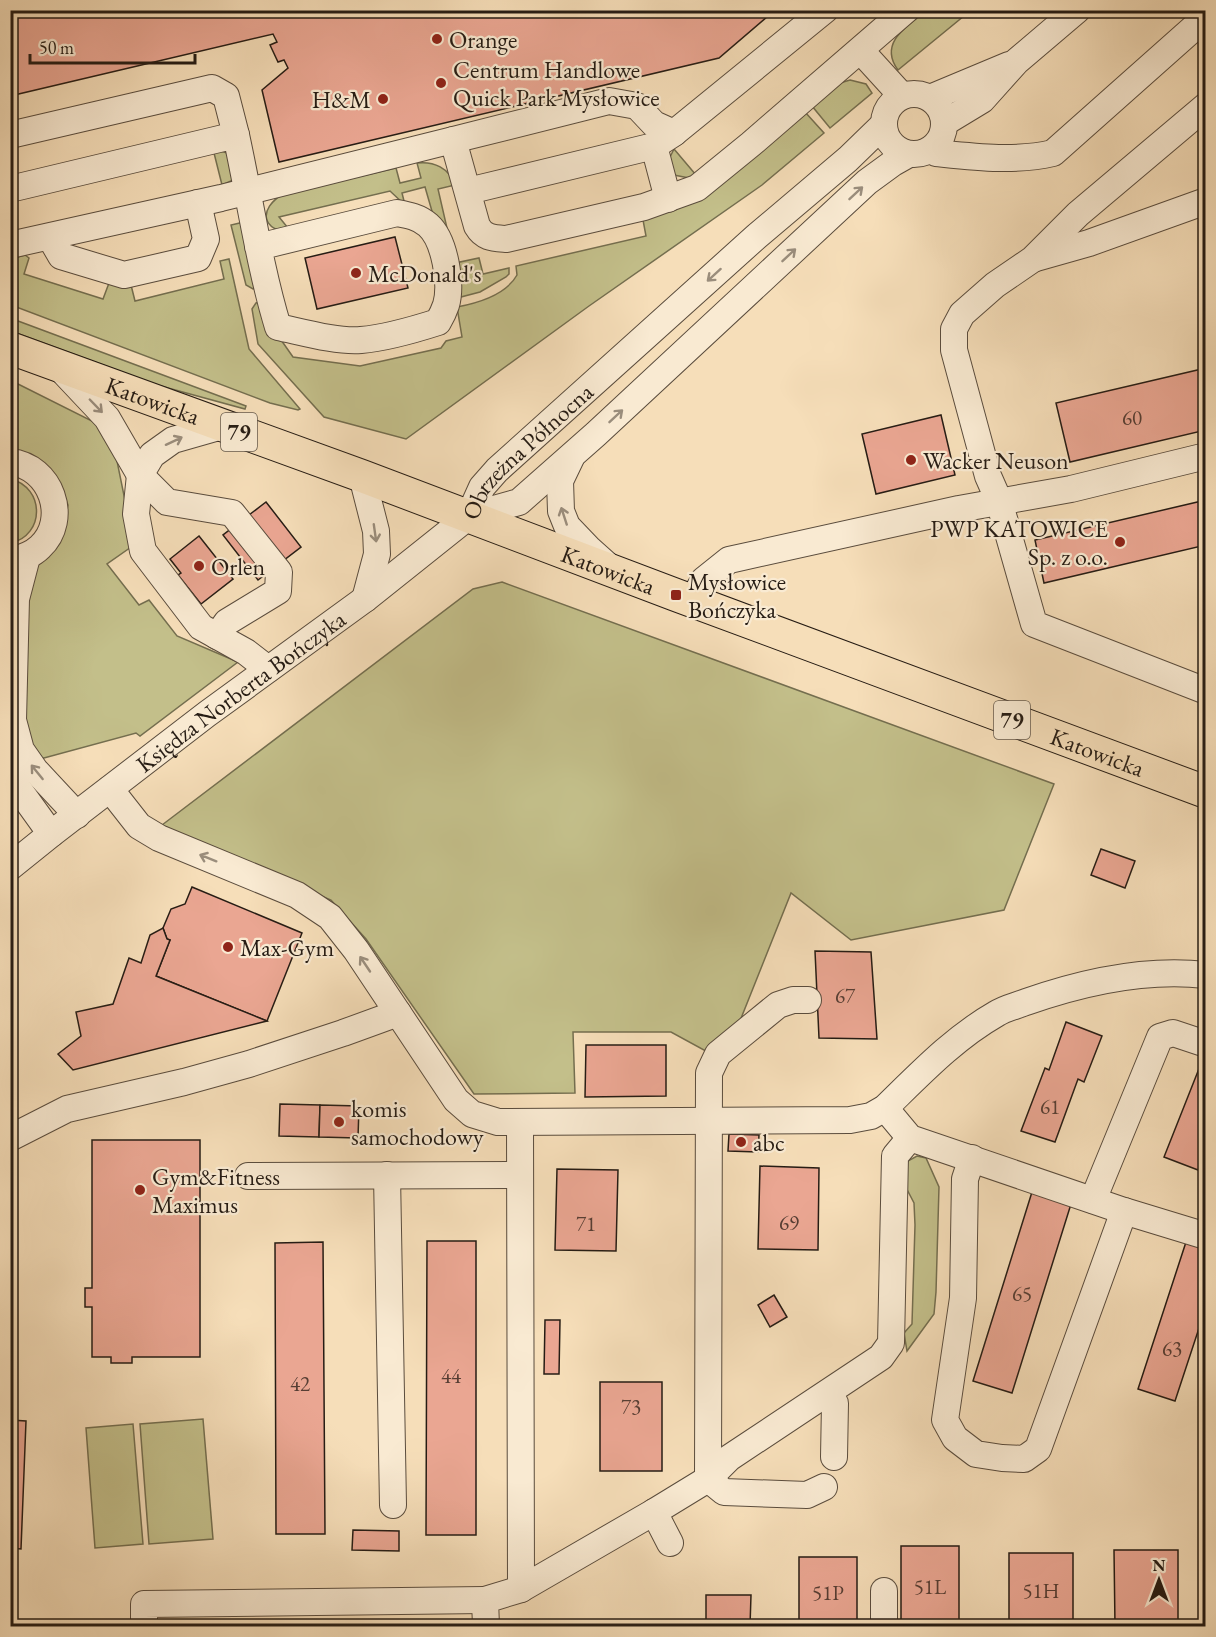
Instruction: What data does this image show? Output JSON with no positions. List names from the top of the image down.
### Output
{
  "streets": {
    "main road": ["Katowicka", "79"],
    "street": ["Obrzeżna Północna", "Księdza Norberta Bończyka"]
  },
  "crossings": [
    ["Katowicka", "Obrzeżna Północna"],
    ["Katowicka", "Księdza Norberta Bończyka"],
    ["Obrzeżna Północna", "Księdza Norberta Bończyka"]
  ],
  "places": {
    "other": [
      "Orange",
      "Centrum Handlowe Quick Park Mysłowice",
      "H&M",
      "McDonald's",
      "Wacker Neuson",
      "PWP KATOWICE Sp. z o.o.",
      "Orlen",
      "Max-Gym",
      "komis samochodowy",
      "abc",
      "Gym&Fitness Maximus"
    ],
    "transit": ["Mysłowice Bończyka"]
  },
  "house_numbers": [
    "60",
    "67",
    "61",
    "69",
    "71",
    "65",
    "63",
    "44",
    "42",
    "73",
    "51L",
    "51H",
    "51P"
  ],
  "scale_bar": "50 m",
  "north": "top"
}
